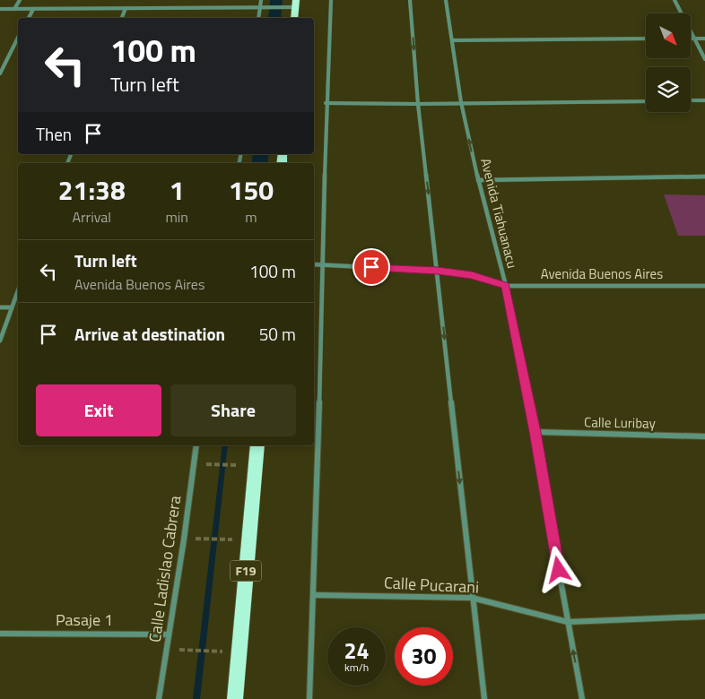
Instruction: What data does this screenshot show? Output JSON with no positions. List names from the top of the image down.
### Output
{
  "streets": {
    "highway": ["F19"],
    "street": [
      "Avenida Tiahuanacu",
      "Avenida Buenos Aires",
      "Calle Luribay",
      "Calle Ladislao Cabrera",
      "Calle Pucarani",
      "Pasaje 1"
    ]
  },
  "crossings": [
    ["Avenida Tiahuanacu", "Avenida Buenos Aires"],
    ["Avenida Tiahuanacu", "Calle Luribay"],
    ["Avenida Tiahuanacu", "Calle Pucarani"],
    ["Calle Ladislao Cabrera", "Pasaje 1"]
  ],
  "north": "bottom right",
  "page": {
    "turn": ["100 m", "Turn left"],
    "then": "Then",
    "eta": [
      "21:38",
      "Arrival",
      "1",
      "min",
      "150",
      "m"
    ],
    "list": [
      {
        "name": "Turn left",
        "note": "Avenida Buenos Aires",
        "value": "100 m"
      },
      {
        "name": "Arrive at destination",
        "value": "50 m"
      }
    ],
    "buttons": ["Exit", "Share"],
    "speed": "24 km/h",
    "limit": "30"
  }
}
